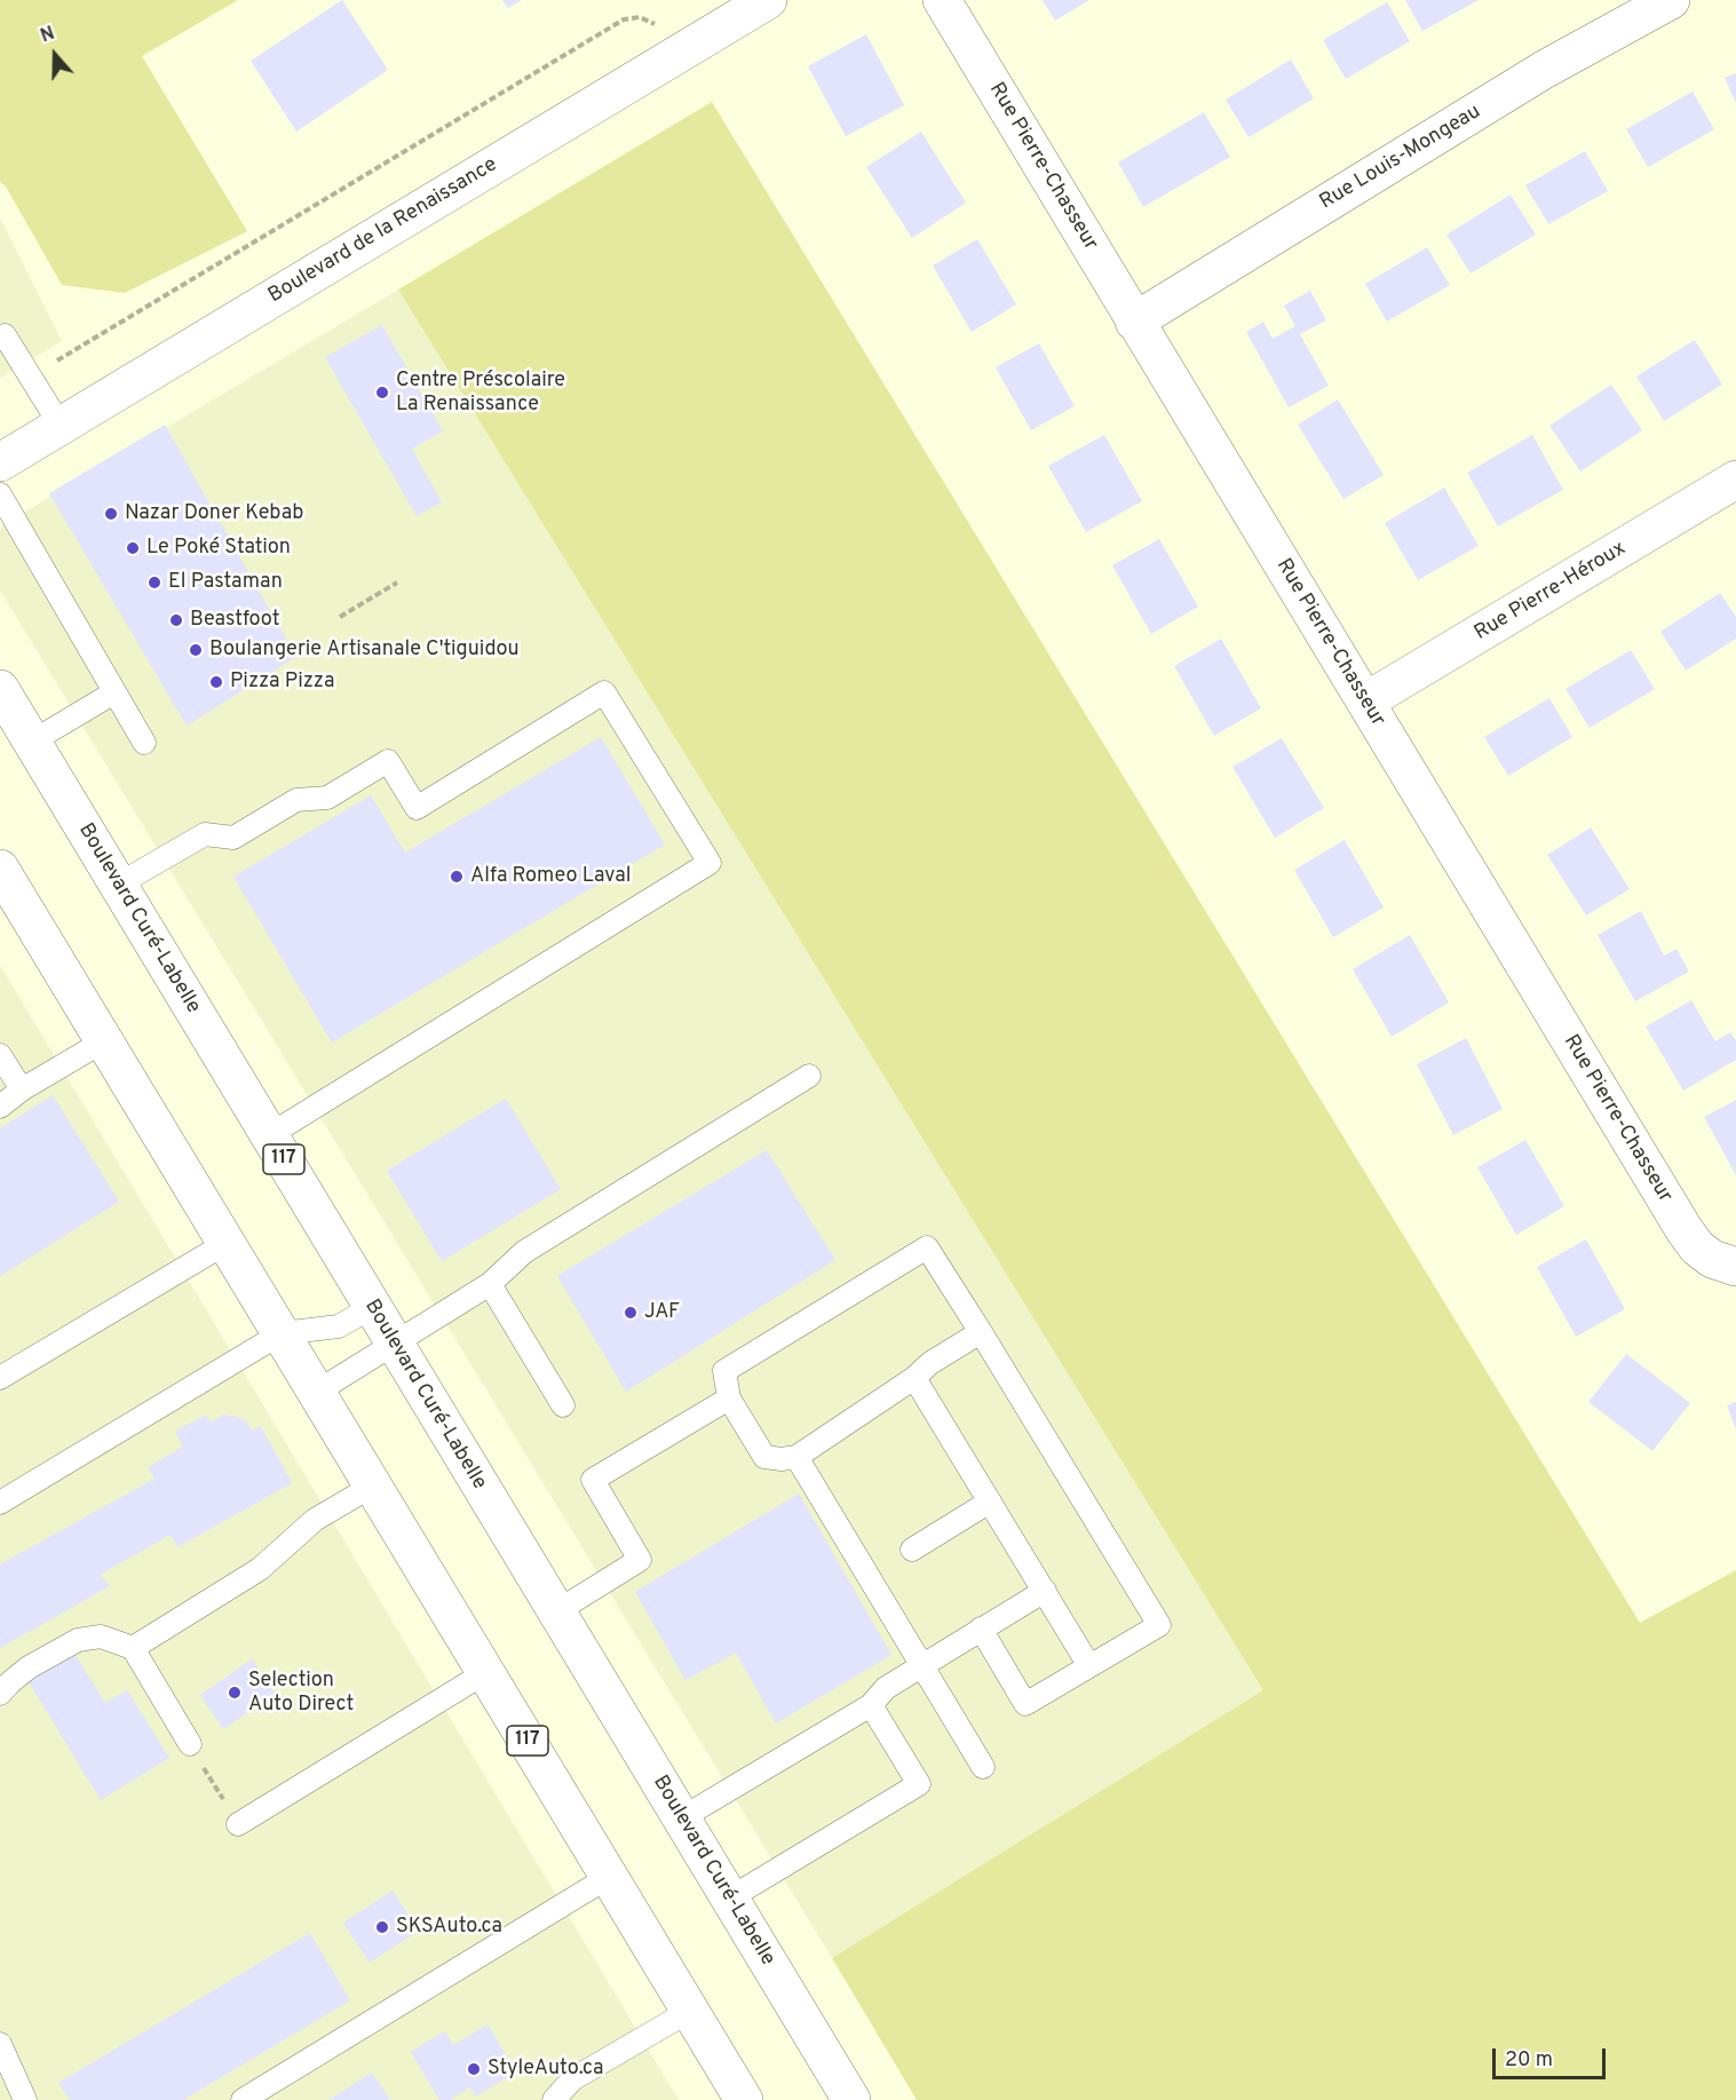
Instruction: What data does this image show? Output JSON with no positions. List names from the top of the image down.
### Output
{
  "streets": {
    "street": [
      "Rue Louis-Mongeau",
      "Rue Pierre-Chasseur",
      "Boulevard de la Renaissance",
      "Rue Pierre-Héroux",
      "Boulevard Curé-Labelle",
      "117"
    ]
  },
  "crossings": [
    ["Rue Louis-Mongeau", "Rue Pierre-Chasseur"],
    ["Rue Pierre-Chasseur", "Rue Pierre-Héroux"]
  ],
  "places": [
    "Centre Préscolaire La Renaissance",
    "Nazar Doner Kebab",
    "Le Poké Station",
    "El Pastaman",
    "Beastfoot",
    "Boulangerie Artisanale C'tiguidou",
    "Pizza Pizza",
    "Alfa Romeo Laval",
    "JAF",
    "Selection Auto Direct",
    "SKSAuto.ca",
    "StyleAuto.ca"
  ],
  "scale_bar": "20 m",
  "north": "top"
}
